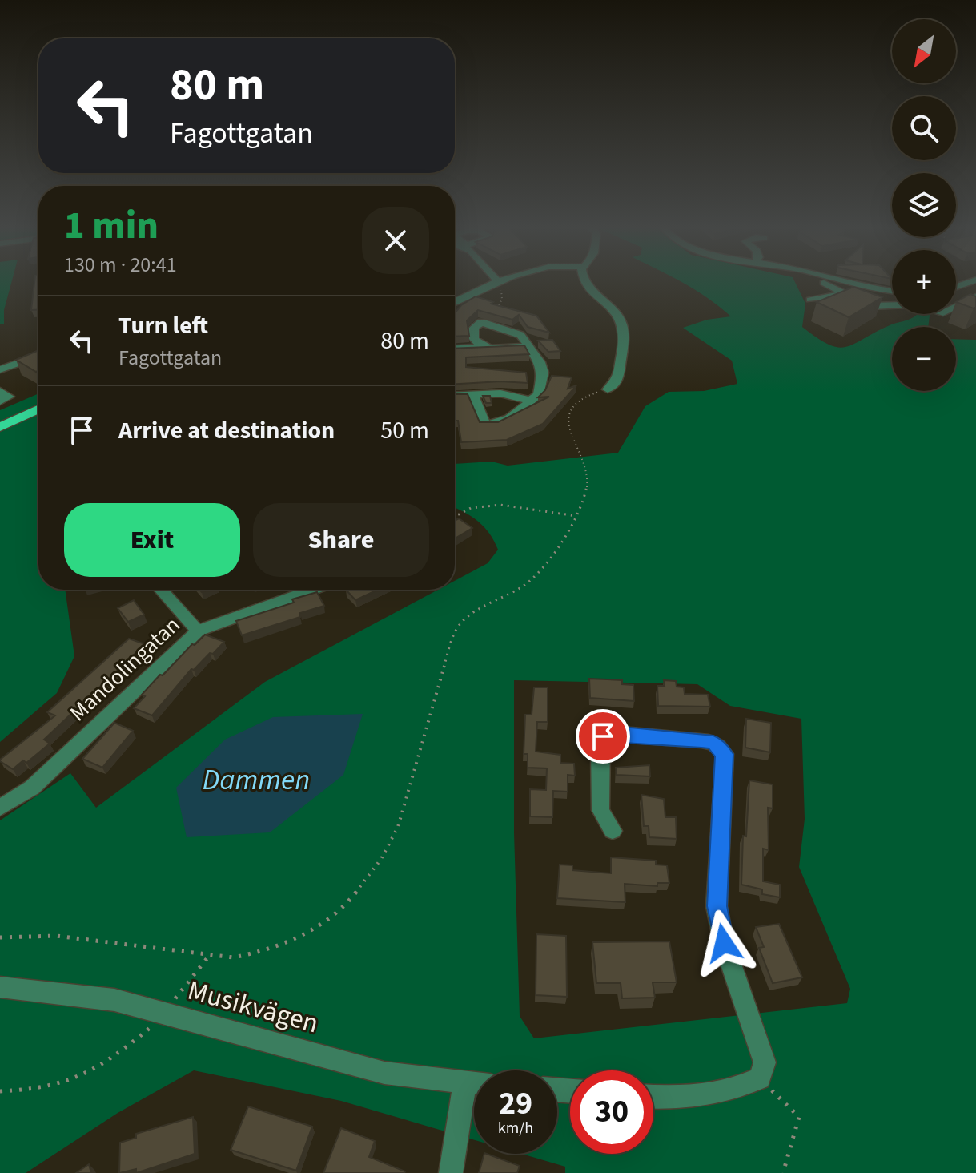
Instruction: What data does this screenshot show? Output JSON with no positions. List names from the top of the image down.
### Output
{
  "streets": {
    "street": ["Mandolingatan", "Musikvägen"]
  },
  "water": ["Dammen"],
  "north": "bottom left",
  "page": {
    "map_buttons": ["+", "−"],
    "turn": ["80 m", "Fagottgatan"],
    "heading": ["1 min", "130 m · 20:41"],
    "list": [
      {
        "name": "Turn left",
        "note": "Fagottgatan",
        "value": "80 m"
      },
      {
        "name": "Arrive at destination",
        "value": "50 m"
      }
    ],
    "buttons": ["Exit", "Share"],
    "speed": "29 km/h",
    "limit": "30"
  }
}
